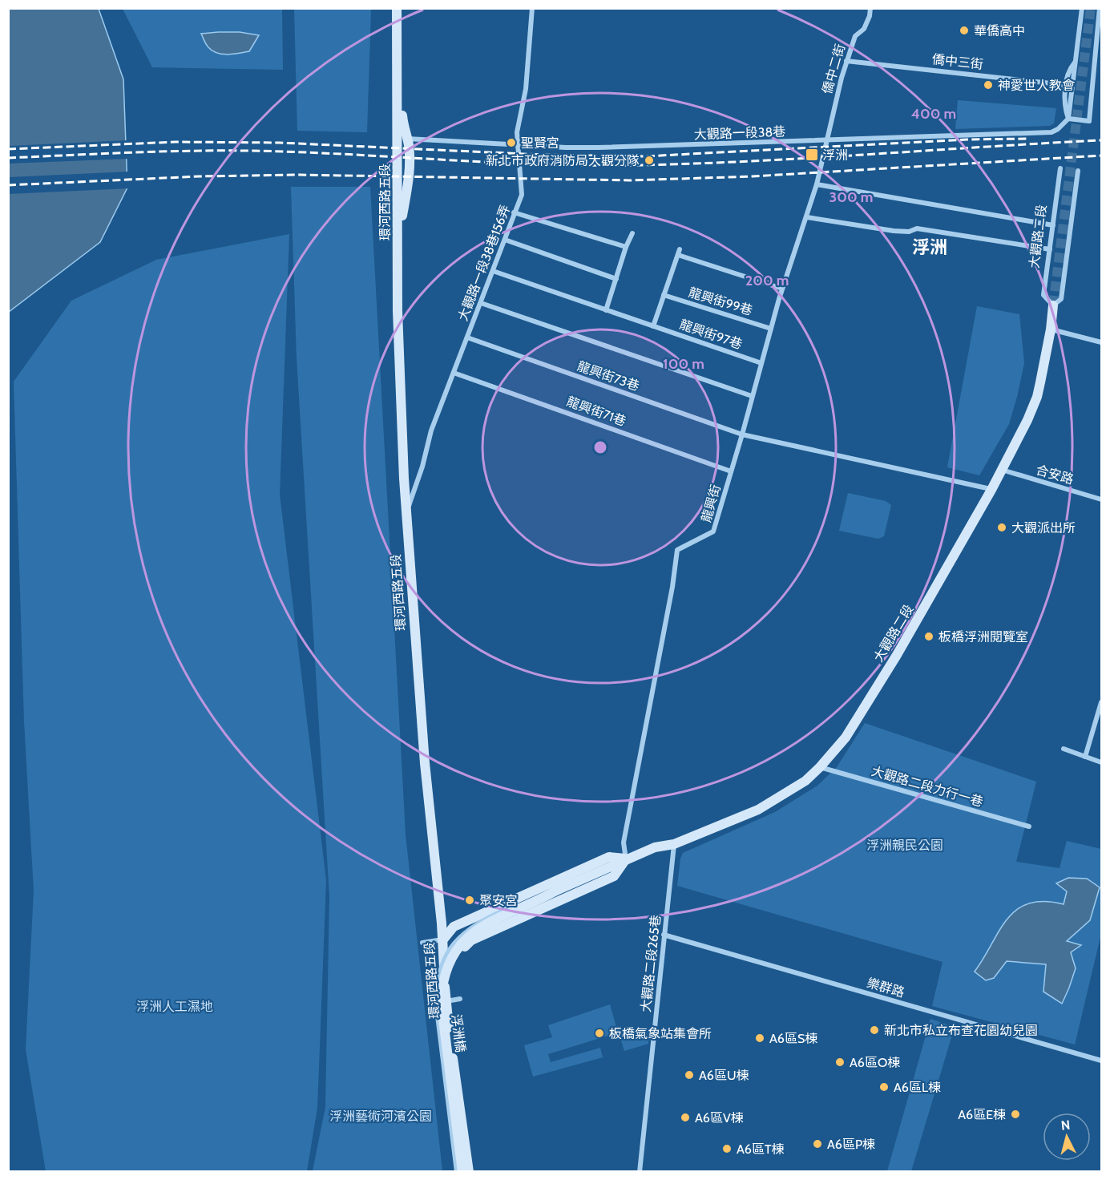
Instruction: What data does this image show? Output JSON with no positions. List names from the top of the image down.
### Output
{
  "streets": {
    "main road": ["環河西路五段", "大觀路二段", "浮洲橋"],
    "street": [
      "僑中三街",
      "僑中二街",
      "大觀路一段38巷",
      "大觀路一段38巷156弄",
      "龍興街99巷",
      "龍興街97巷",
      "龍興街73巷",
      "龍興街71巷",
      "合安路",
      "龍興街",
      "大觀路二段力行一巷",
      "大觀路二段265巷",
      "樂群路"
    ]
  },
  "crossings": [
    ["僑中三街", "僑中二街"],
    ["僑中二街", "大觀路一段38巷"],
    ["僑中二街", "龍興街"],
    ["大觀路一段38巷", "大觀路一段38巷156弄"],
    ["大觀路一段38巷", "龍興街"],
    ["環河西路五段", "大觀路一段38巷156弄"],
    ["大觀路二段", "龍興街73巷"],
    ["大觀路二段", "合安路"],
    ["大觀路二段", "龍興街"],
    ["大觀路二段", "大觀路二段力行一巷"],
    ["大觀路二段", "大觀路二段265巷"],
    ["大觀路二段", "浮洲橋"],
    ["大觀路一段38巷156弄", "龍興街97巷"],
    ["大觀路一段38巷156弄", "龍興街73巷"],
    ["大觀路一段38巷156弄", "龍興街71巷"],
    ["龍興街99巷", "龍興街"],
    ["龍興街97巷", "龍興街"],
    ["龍興街73巷", "龍興街"],
    ["龍興街71巷", "龍興街"],
    ["龍興街", "浮洲橋"],
    ["大觀路二段265巷", "樂群路"]
  ],
  "districts": ["浮洲"],
  "parks": ["浮洲親民公園", "浮洲人工濕地", "浮洲藝術河濱公園"],
  "places": {
    "other": [
      "華僑高中",
      "神愛世人教會",
      "聖賢宮",
      "新北市政府消防局大觀分隊",
      "大觀派出所",
      "板橋浮洲閱覽室",
      "聚安宮",
      "新北市私立布查花園幼兒園",
      "板橋氣象站集會所",
      "A6區S棟",
      "A6區O棟",
      "A6區U棟",
      "A6區L棟",
      "A6區E棟",
      "A6區V棟",
      "A6區P棟",
      "A6區T棟"
    ],
    "transit": ["浮洲"]
  },
  "north": "top",
  "rings": [
    "400 m",
    "300 m",
    "200 m",
    "100 m"
  ]
}
